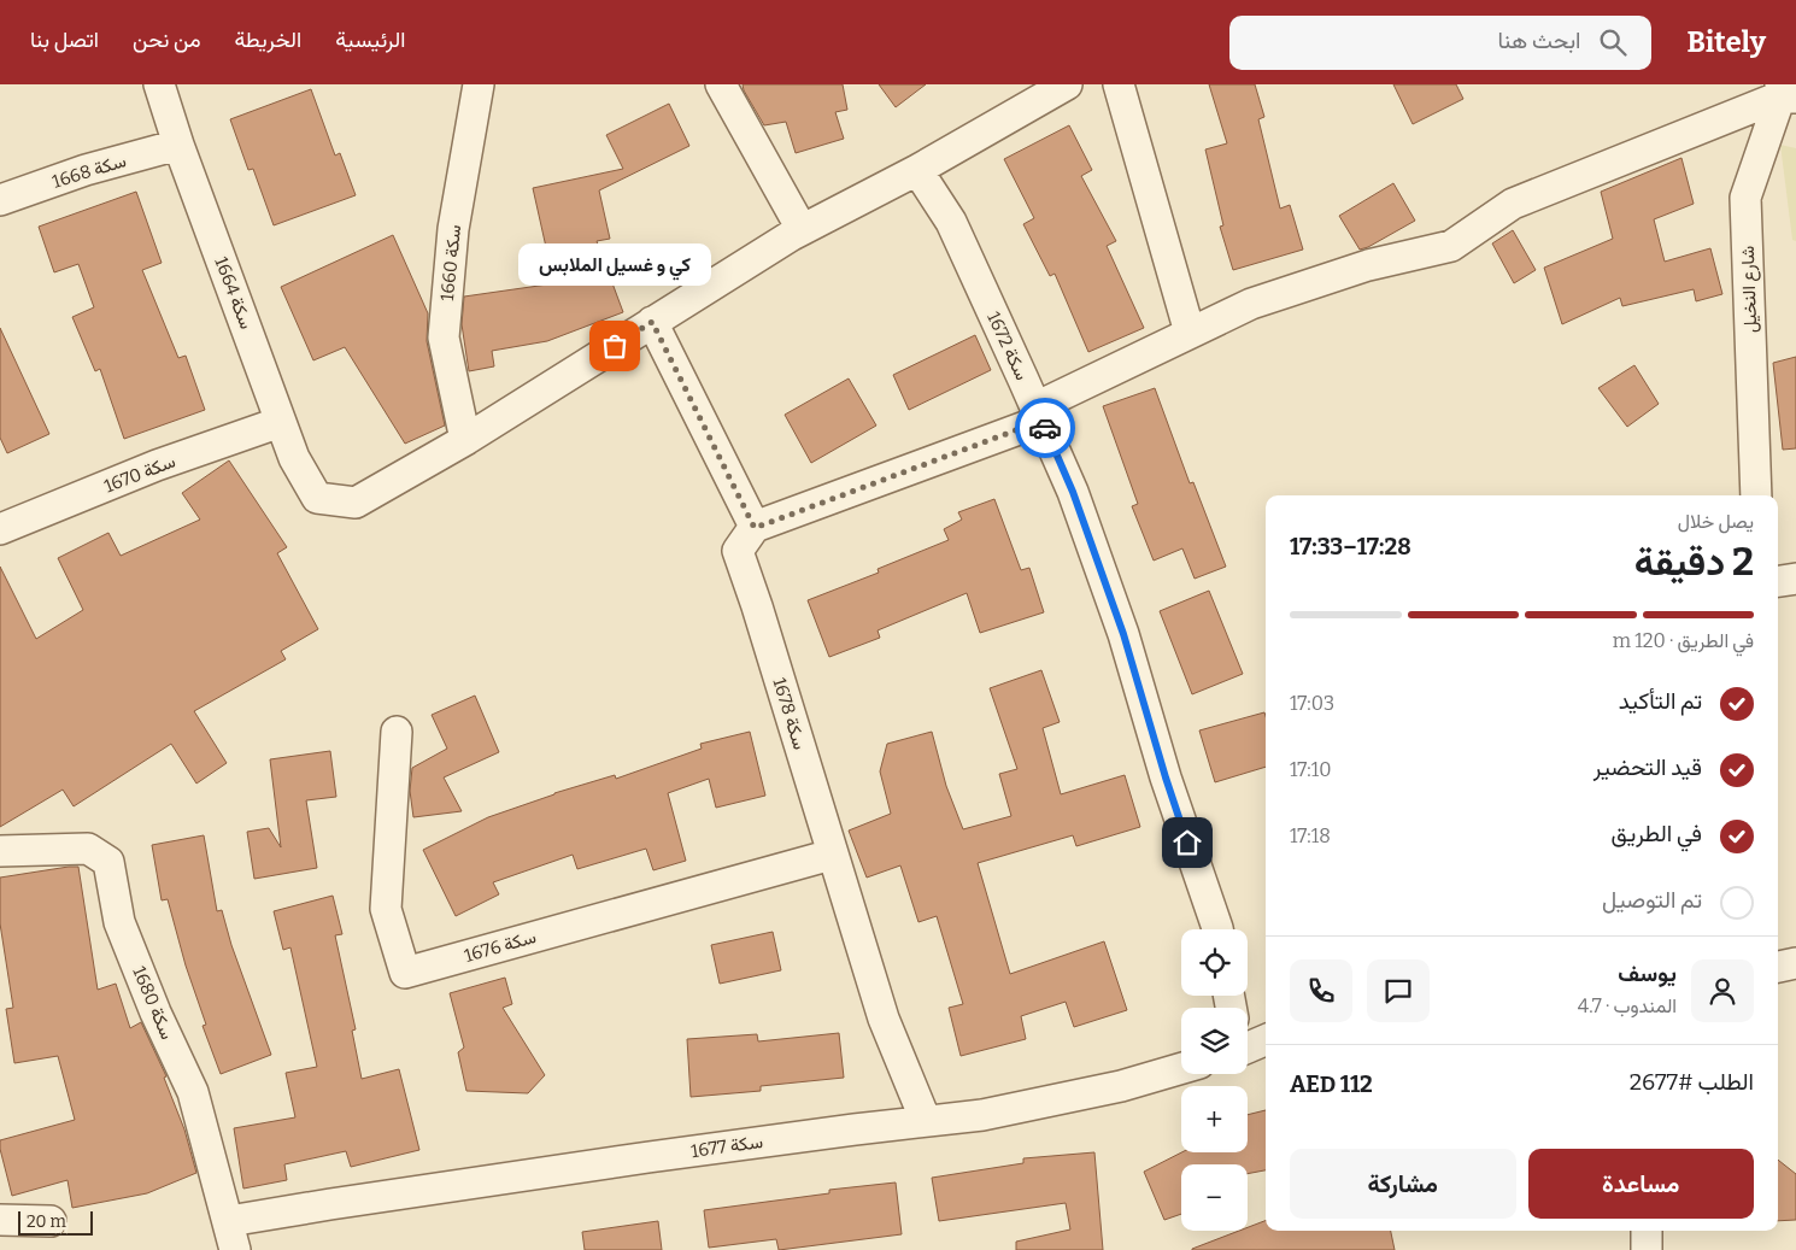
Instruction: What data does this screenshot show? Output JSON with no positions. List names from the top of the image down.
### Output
{
  "streets": {
    "street": [
      "سكة 1668",
      "سكة 1660",
      "شارع النخيل",
      "سكة 1664",
      "سكة 1672",
      "سكة 1670",
      "سكة 1678",
      "سكة 1676",
      "سكة 1680",
      "سكة 1677"
    ]
  },
  "crossings": [
    ["سكة 1668", "سكة 1664"],
    ["سكة 1660", "سكة 1664"],
    ["سكة 1664", "سكة 1670"],
    ["سكة 1678", "سكة 1676"],
    ["سكة 1678", "سكة 1677"],
    ["سكة 1680", "سكة 1677"]
  ],
  "places": ["كي و غسيل الملابس"],
  "scale_bar": "20 m",
  "page": {
    "header": "Bitely",
    "search": "ابحث هنا",
    "nav": [
      "الرئيسية",
      "الخريطة",
      "من نحن",
      "اتصل بنا"
    ],
    "bubble": "كي و غسيل الملابس",
    "heading": ["2 دقيقة", "يصل خلال", "17:28–17:33"],
    "panel": [
      "يوسف",
      "المندوب · 4.7",
      "الطلب #2677",
      "AED 112"
    ],
    "bar": "في الطريق · 120 m",
    "list": [
      ["تم التأكيد", "17:03"],
      ["قيد التحضير", "17:10"],
      ["في الطريق", "17:18"],
      "تم التوصيل"
    ],
    "map_buttons": ["+", "−"],
    "buttons": ["مساعدة", "مشاركة"],
    "scale": "20 m"
  }
}
